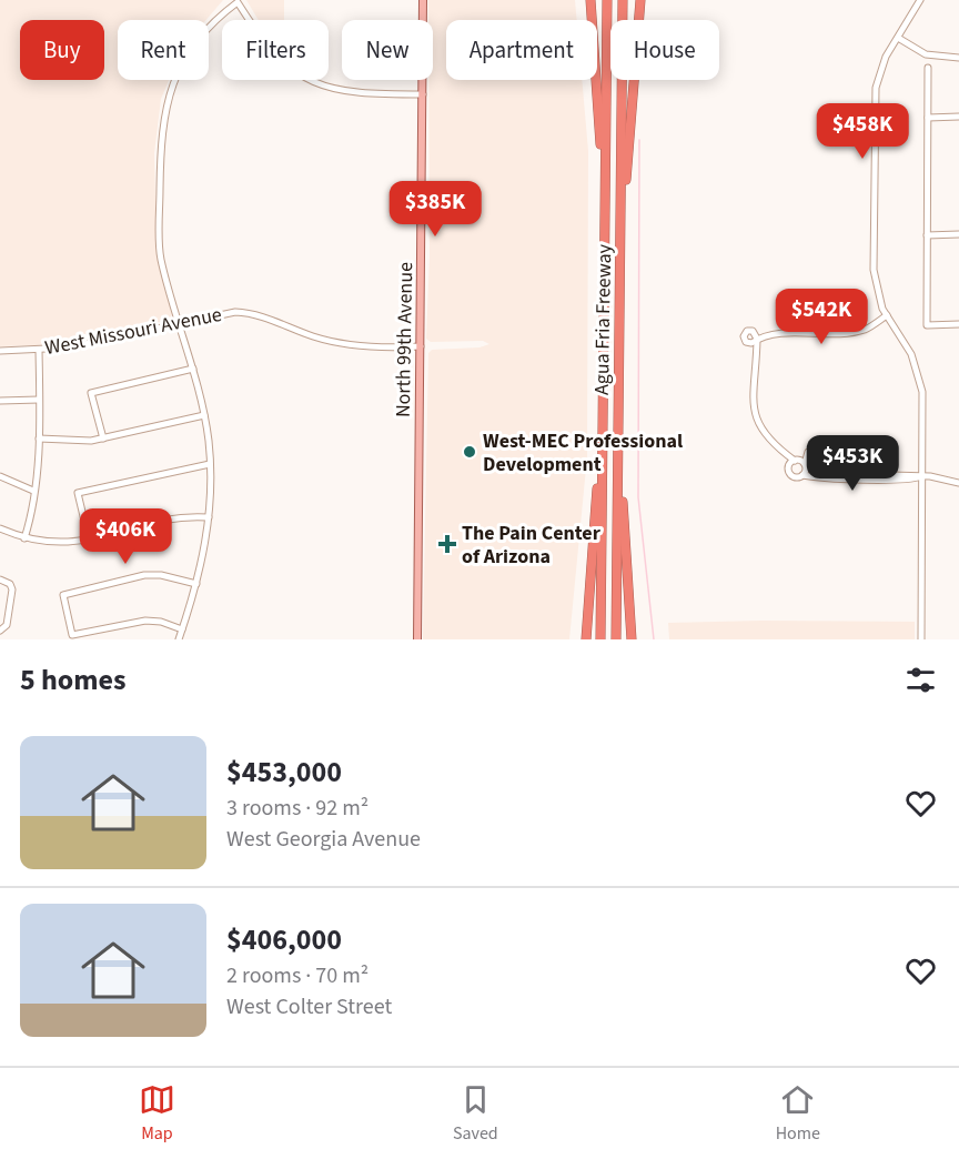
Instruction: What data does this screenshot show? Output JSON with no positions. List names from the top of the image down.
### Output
{
  "streets": {
    "highway": ["Agua Fria Freeway"],
    "main road": ["North 99th Avenue"],
    "street": ["West Missouri Avenue"]
  },
  "crossings": [
    ["West Missouri Avenue", "North 99th Avenue"]
  ],
  "places": {
    "other": ["West-MEC Professional Development"],
    "health": ["The Pain Center of Arizona"]
  },
  "page": {
    "chip": [
      "Buy",
      "Rent",
      "Filters",
      "New",
      "Apartment",
      "House"
    ],
    "price": [
      "$458K",
      "$385K",
      "$542K",
      "$453K",
      "$406K"
    ],
    "heading": "5 homes",
    "list": [
      {
        "name": "$453,000",
        "note": "3 rooms · 92 m² · West Georgia Avenue"
      },
      {
        "name": "$406,000",
        "note": "2 rooms · 70 m² · West Colter Street"
      }
    ],
    "tabs": ["Map", "Saved", "Home"]
  }
}
